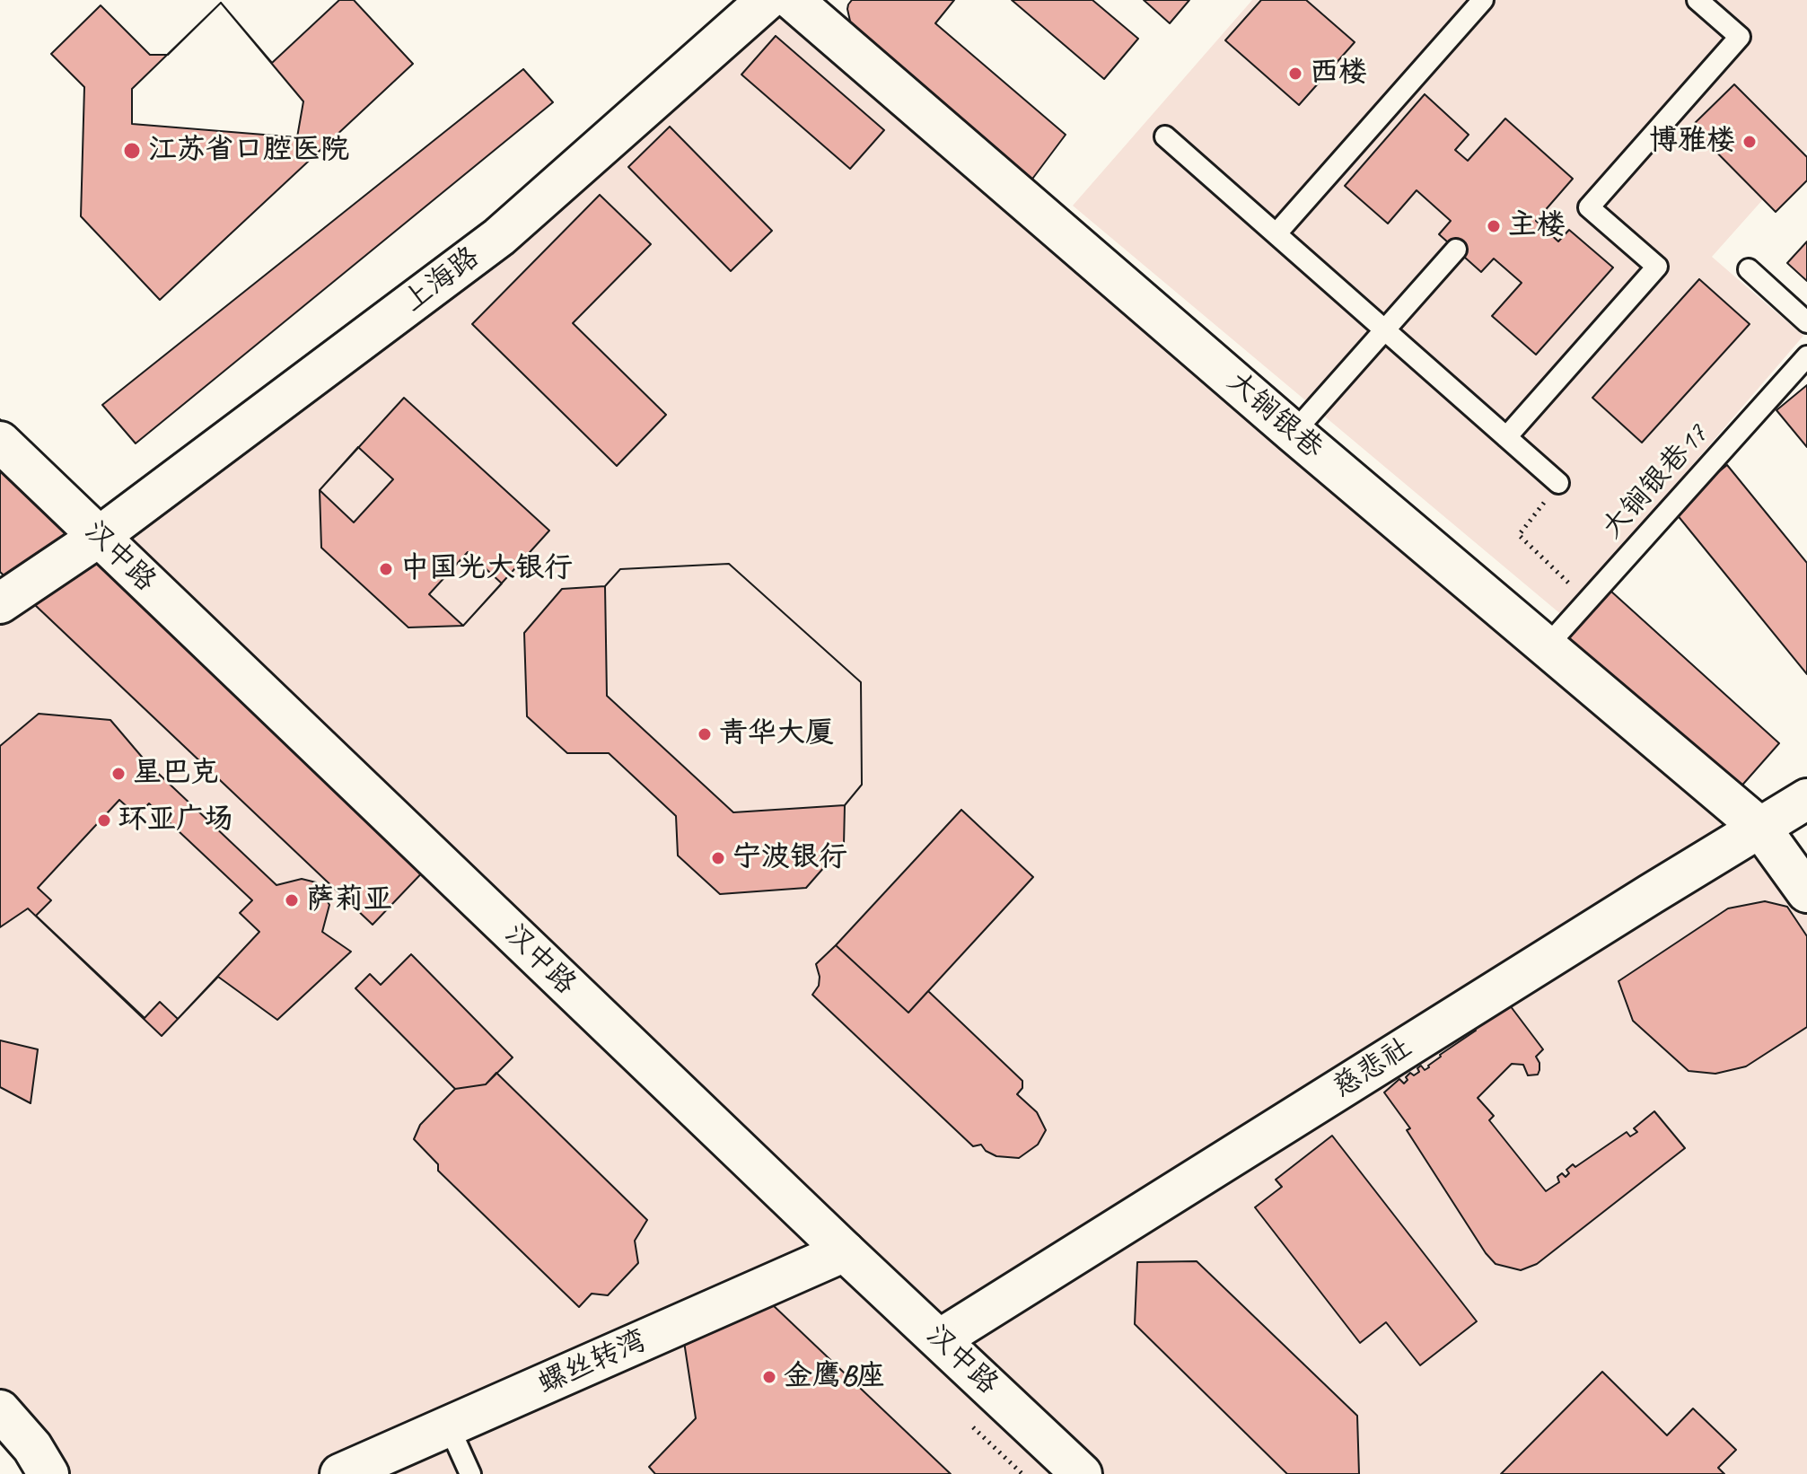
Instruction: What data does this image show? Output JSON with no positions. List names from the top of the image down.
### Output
{
  "streets": {
    "street": [
      "上海路",
      "大锏银巷",
      "汉中路",
      "慈悲社",
      "螺丝转湾"
    ],
    "lane": ["大锏银巷17"]
  },
  "crossings": [
    ["上海路", "汉中路"],
    ["大锏银巷", "大锏银巷17"],
    ["大锏银巷", "慈悲社"],
    ["汉中路", "慈悲社"],
    ["汉中路", "螺丝转湾"]
  ],
  "places": [
    "西楼",
    "博雅楼",
    "江苏省口腔医院",
    "主楼",
    "中国光大银行",
    "青华大厦",
    "星巴克",
    "环亚广场",
    "宁波银行",
    "萨莉亚",
    "金鹰B座"
  ]
}
